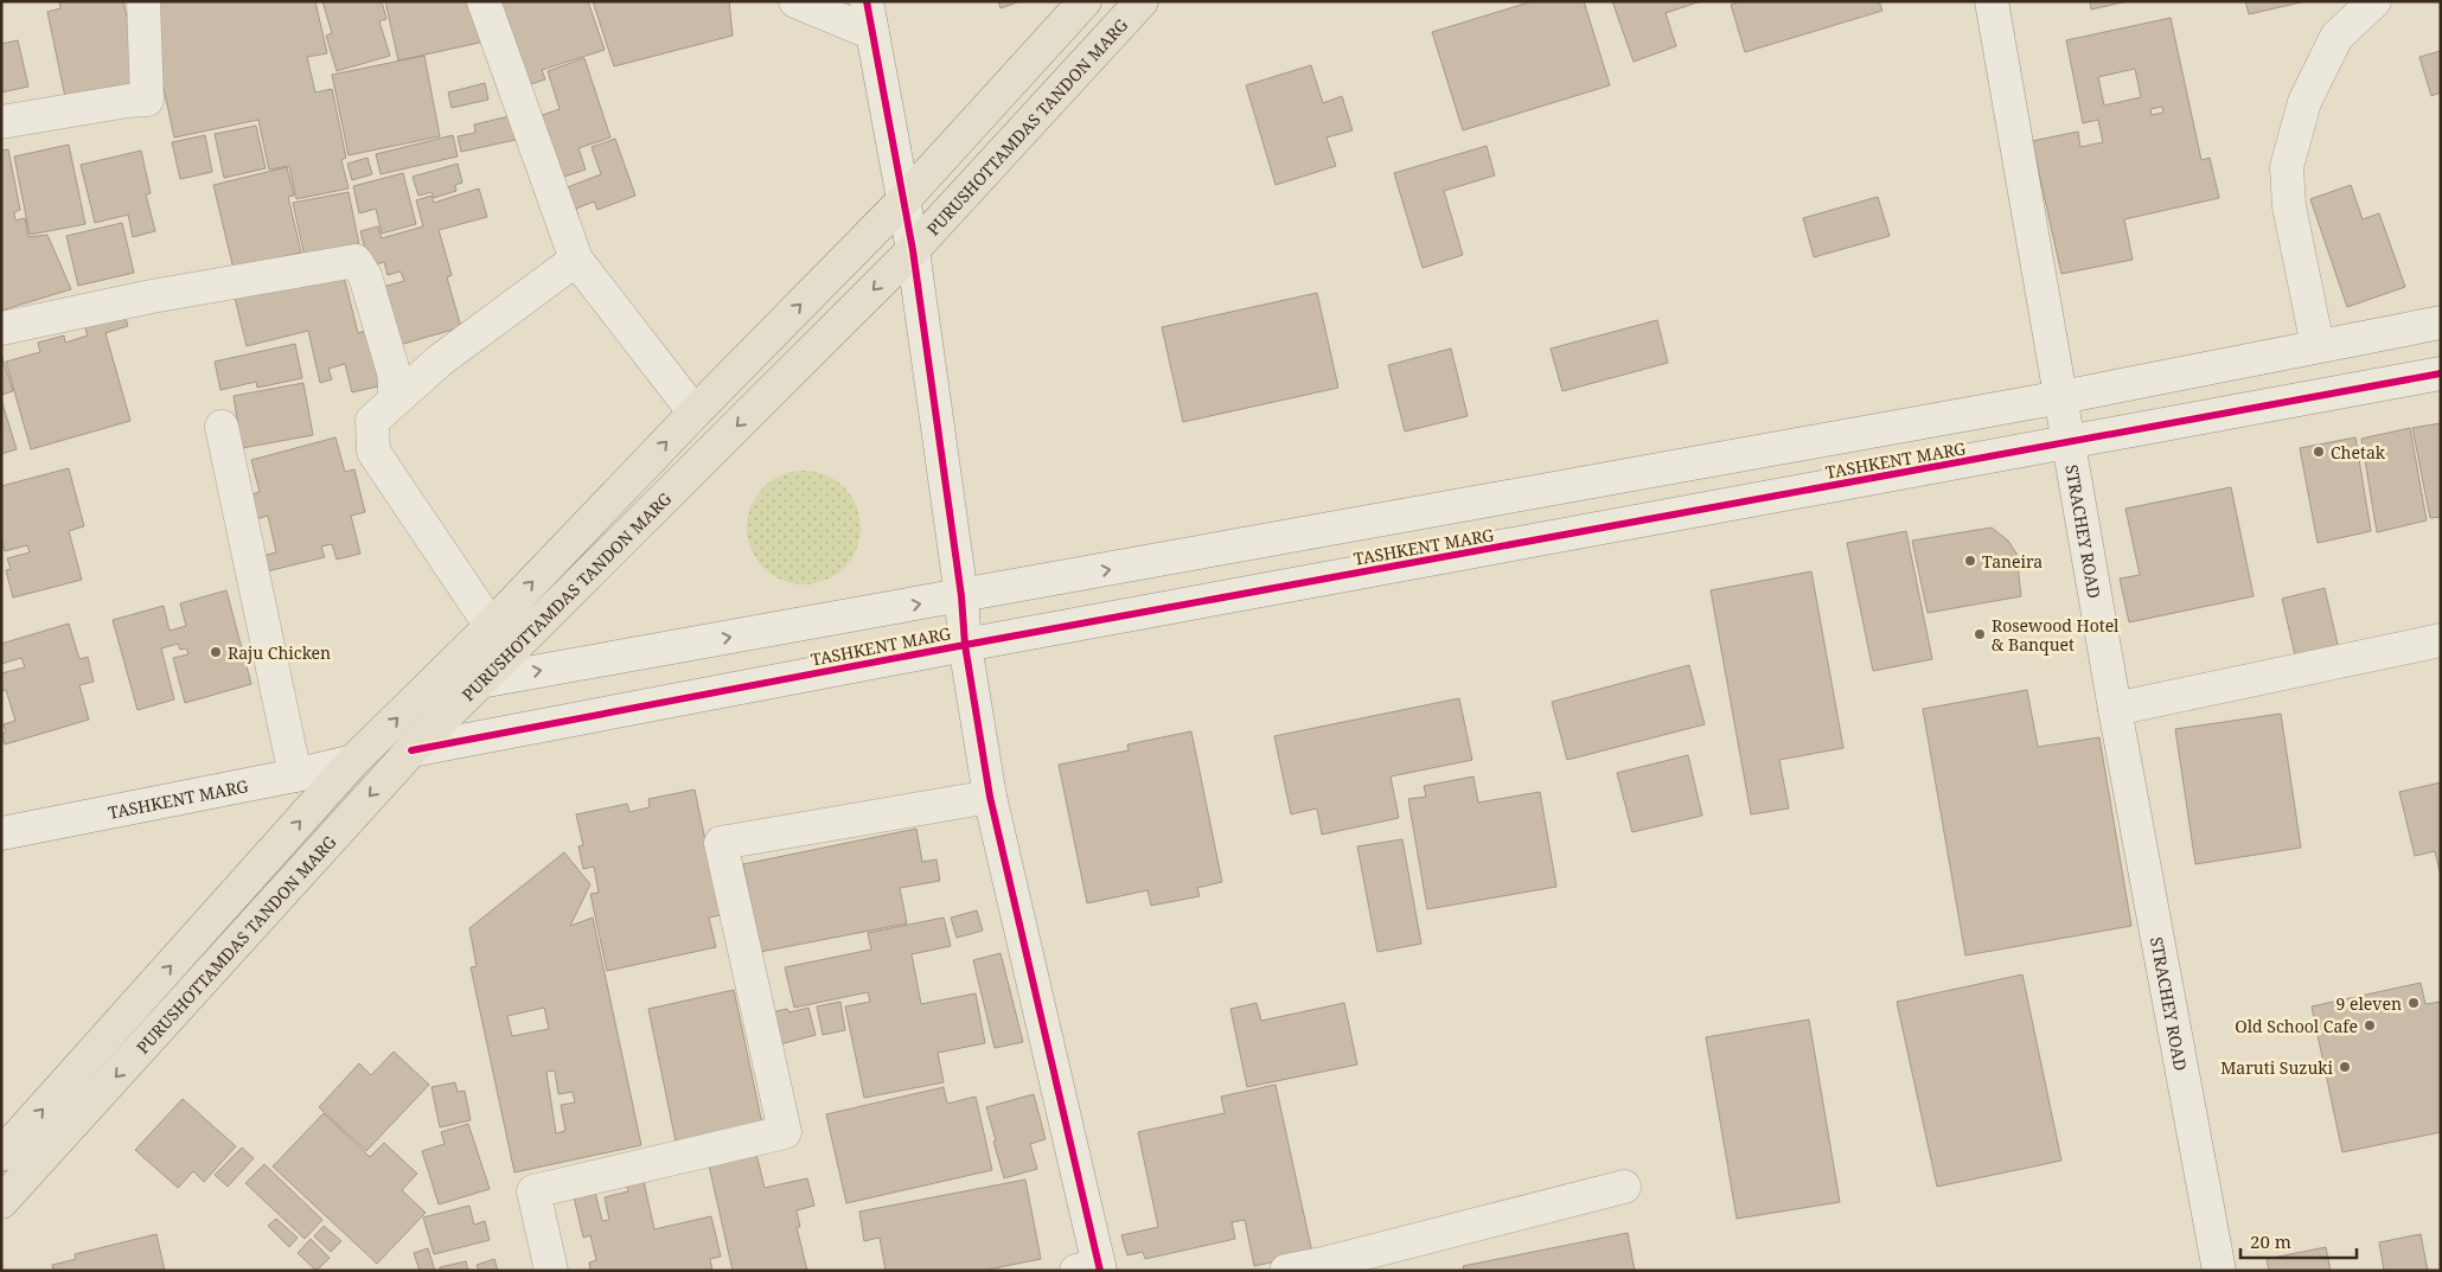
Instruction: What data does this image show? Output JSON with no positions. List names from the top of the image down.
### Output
{
  "streets": {
    "main road": ["PURUSHOTTAMDAS TANDON MARG"],
    "street": ["TASHKENT MARG", "STRACHEY ROAD"]
  },
  "crossings": [
    ["PURUSHOTTAMDAS TANDON MARG", "TASHKENT MARG"],
    ["TASHKENT MARG", "STRACHEY ROAD"]
  ],
  "places": [
    "Chetak",
    "Taneira",
    "Rosewood Hotel & Banquet",
    "Raju Chicken",
    "9 eleven",
    "Old School Cafe",
    "Maruti Suzuki"
  ],
  "scale_bar": "20 m"
}
